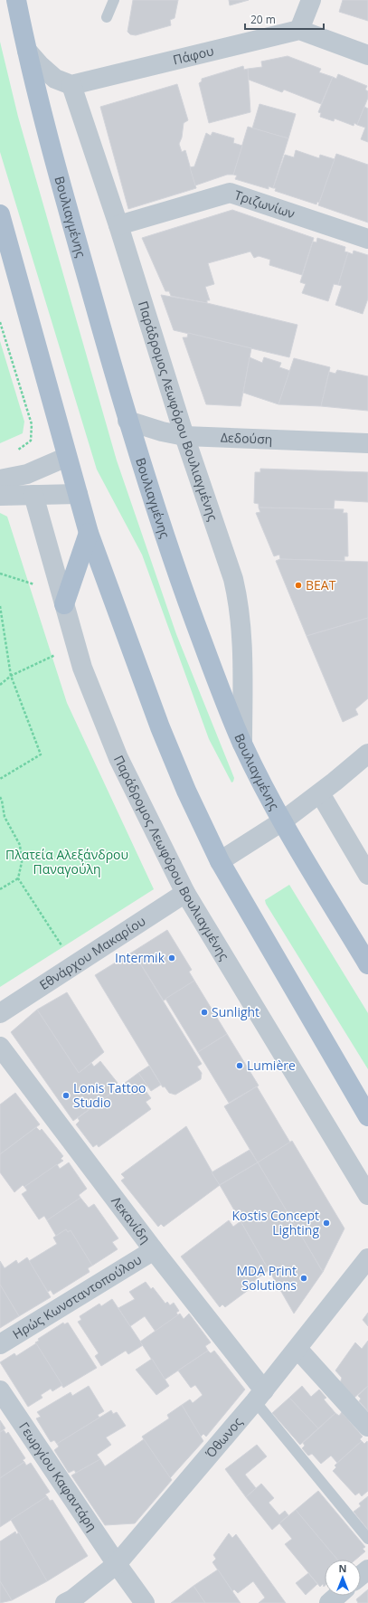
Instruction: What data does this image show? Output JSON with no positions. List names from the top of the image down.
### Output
{
  "streets": {
    "main road": ["Βουλιαγμένης"],
    "street": [
      "Πάφου",
      "Τριζωνίων",
      "Παράδρομος Λεωφόρου Βουλιαγμένης",
      "Δεδούση",
      "Εθνάρχου Μακαρίου",
      "Λεκανίδη",
      "Ηρώς Κωνσταντοπούλου",
      "Όθωνος",
      "Γεωργίου Καφαντάρη"
    ]
  },
  "crossings": [
    ["Πάφου", "Παράδρομος Λεωφόρου Βουλιαγμένης"],
    ["Τριζωνίων", "Παράδρομος Λεωφόρου Βουλιαγμένης"],
    ["Βουλιαγμένης", "Παράδρομος Λεωφόρου Βουλιαγμένης"],
    ["Βουλιαγμένης", "Δεδούση"],
    ["Παράδρομος Λεωφόρου Βουλιαγμένης", "Δεδούση"],
    ["Παράδρομος Λεωφόρου Βουλιαγμένης", "Εθνάρχου Μακαρίου"],
    ["Λεκανίδη", "Ηρώς Κωνσταντοπούλου"],
    ["Λεκανίδη", "Όθωνος"],
    ["Όθωνος", "Γεωργίου Καφαντάρη"]
  ],
  "parks": ["Πλατεία Αλεξάνδρου Παναγούλη"],
  "places": [
    "ΒΕΑΤ",
    "Intermik",
    "Sunlight",
    "Lumière",
    "Lonis Tattoo Studio",
    "Kostis Concept Lighting",
    "MDA Print Solutions"
  ],
  "scale_bar": "20 m",
  "north": "top"
}
